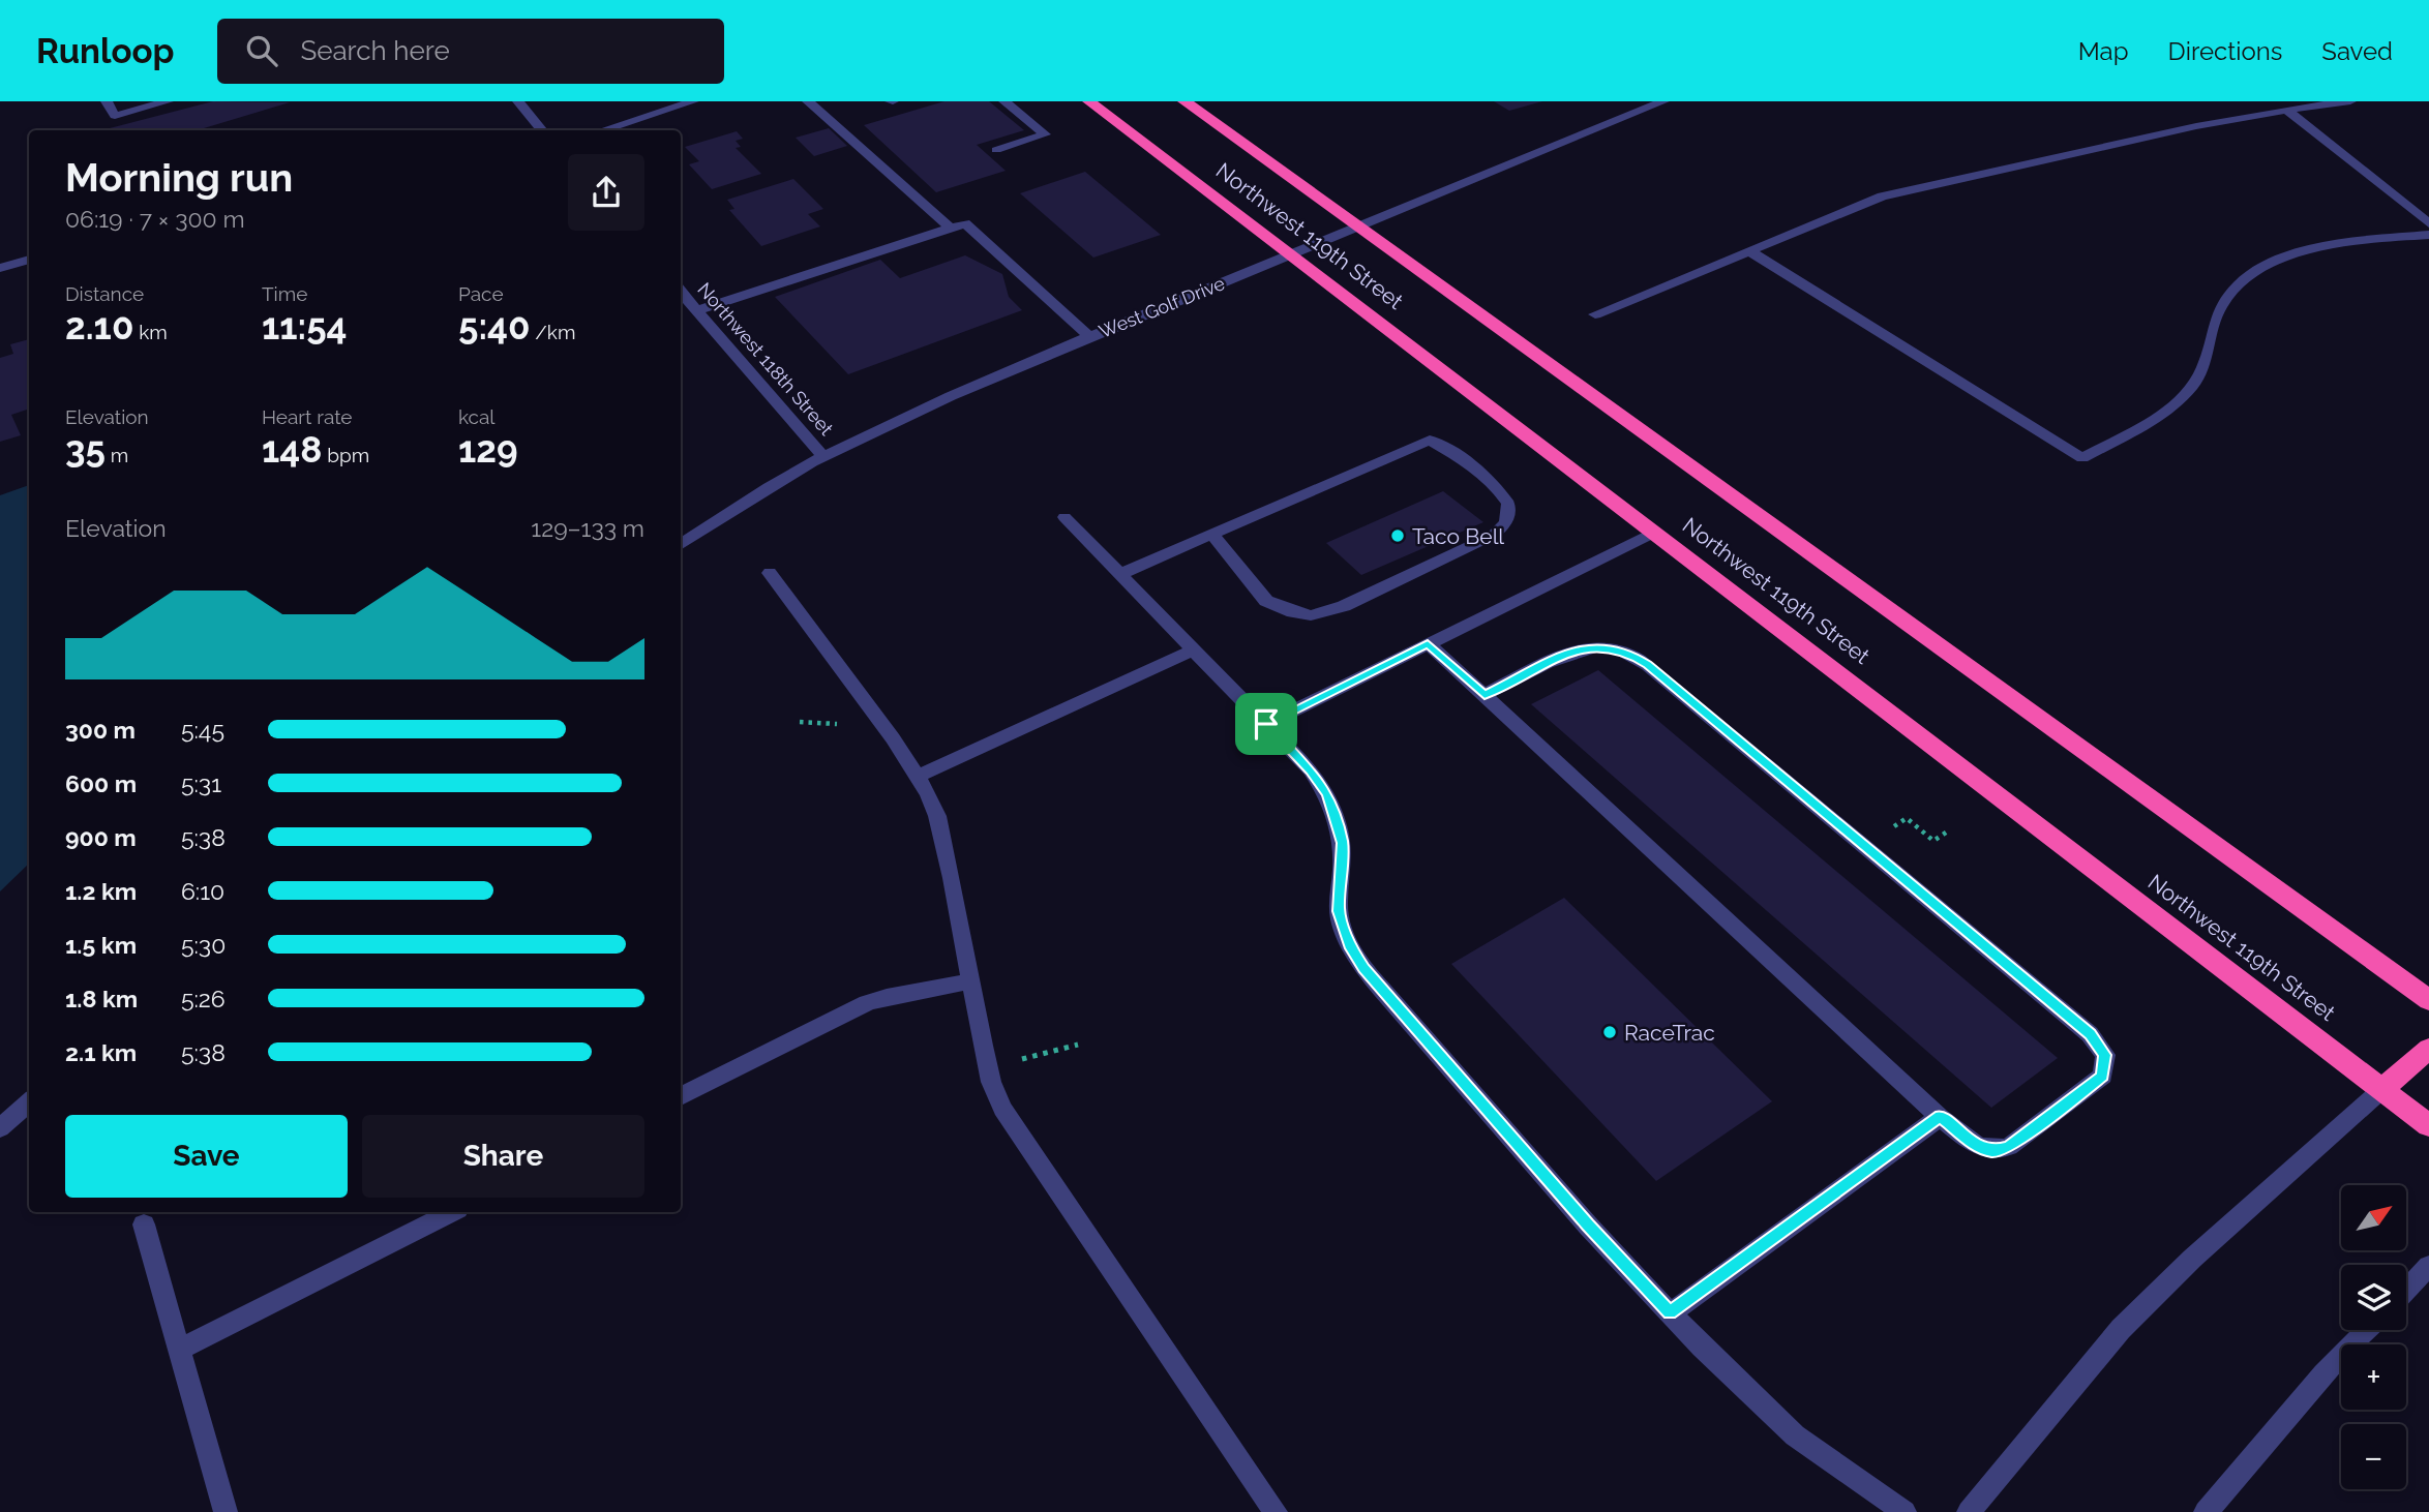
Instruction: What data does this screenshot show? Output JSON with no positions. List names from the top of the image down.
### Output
{
  "streets": {
    "highway": ["Northwest 119th Street"],
    "street": ["West Golf Drive", "Northwest 118th Street"]
  },
  "crossings": [
    ["Northwest 119th Street", "West Golf Drive"],
    ["West Golf Drive", "Northwest 118th Street"]
  ],
  "places": ["Taco Bell", "RaceTrac"],
  "north": "top right",
  "page": {
    "header": "Runloop",
    "search": "Search here",
    "nav": ["Map", "Directions", "Saved"],
    "heading": ["Morning run", "06:19 · 7 × 300 m"],
    "stats": [
      ["Distance", "2.10 km"],
      ["Time", "11:54"],
      ["Pace", "5:40 /km"],
      ["Elevation", "35 m"],
      ["Heart rate", "148 bpm"],
      ["kcal", "129"]
    ],
    "chart": ["Elevation", "129–133 m"],
    "list": [
      {
        "name": "300 m",
        "note": "5:45"
      },
      {
        "name": "600 m",
        "note": "5:31"
      },
      {
        "name": "900 m",
        "note": "5:38"
      },
      {
        "name": "1.2 km",
        "note": "6:10"
      },
      {
        "name": "1.5 km",
        "note": "5:30"
      },
      {
        "name": "1.8 km",
        "note": "5:26"
      },
      {
        "name": "2.1 km",
        "note": "5:38"
      }
    ],
    "buttons": ["Save", "Share"],
    "map_buttons": ["+", "−"]
  }
}
